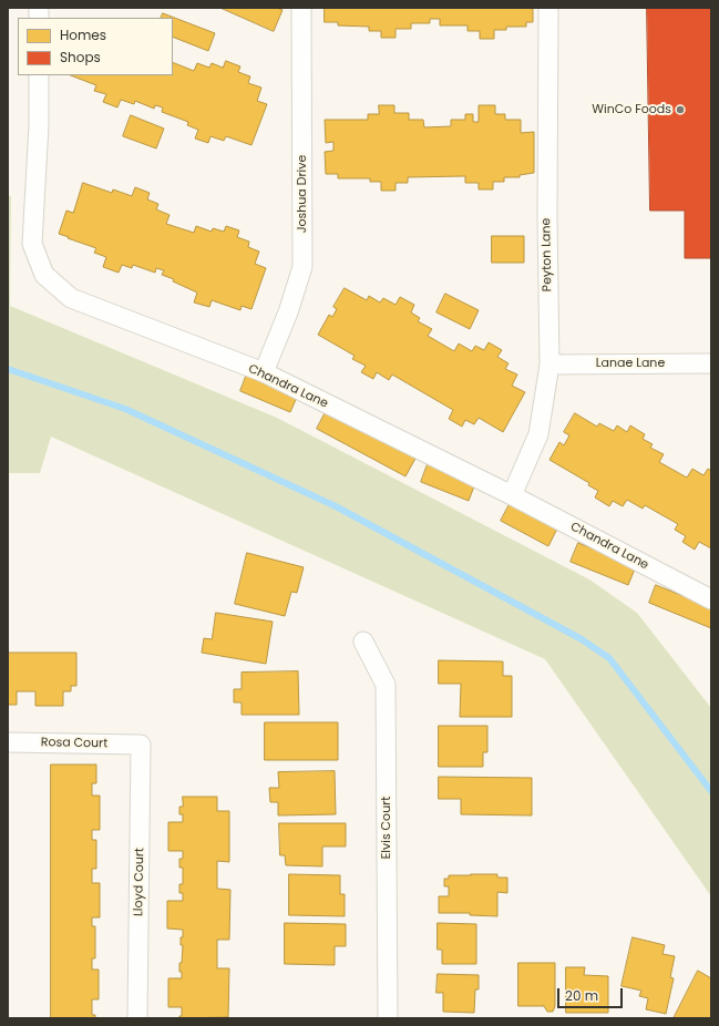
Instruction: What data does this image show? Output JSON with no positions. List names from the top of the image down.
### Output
{
  "streets": {
    "street": [
      "Joshua Drive",
      "Peyton Lane",
      "Lanae Lane",
      "Chandra Lane",
      "Rosa Court",
      "Elvis Court",
      "Lloyd Court"
    ]
  },
  "crossings": [
    ["Joshua Drive", "Chandra Lane"],
    ["Peyton Lane", "Lanae Lane"],
    ["Peyton Lane", "Chandra Lane"],
    ["Rosa Court", "Lloyd Court"]
  ],
  "places": ["WinCo Foods"],
  "legend": ["Homes", "Shops"],
  "scale_bar": "20 m"
}
